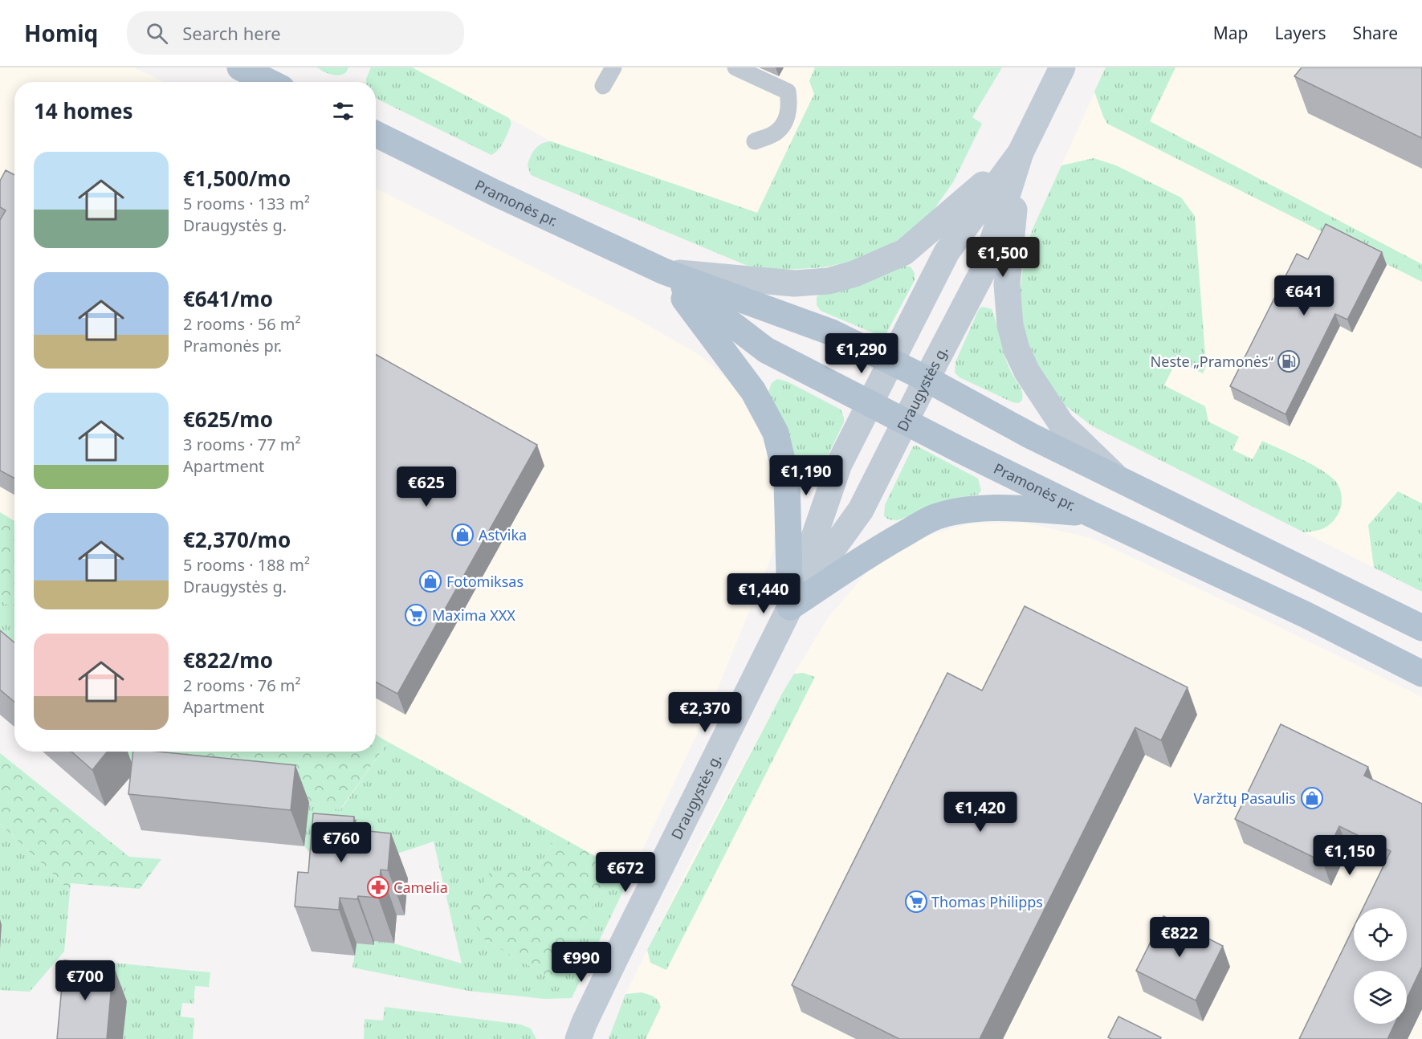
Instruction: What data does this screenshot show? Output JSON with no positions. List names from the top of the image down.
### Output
{
  "streets": {
    "main road": ["Pramonės pr.", "Draugystės g."]
  },
  "crossings": [
    ["Pramonės pr.", "Draugystės g."]
  ],
  "places": {
    "fuel station": ["Neste „Pramonės“"],
    "shop": ["Astvika", "Fotomiksas", "Varžtų Pasaulis"],
    "supermarket": ["Maxima XXX", "Thomas Philipps"],
    "pharmacy": ["Camelia"]
  },
  "page": {
    "header": "Homiq",
    "search": "Search here",
    "nav": ["Map", "Layers", "Share"],
    "heading": "14 homes",
    "list": [
      {
        "name": "€1,500/mo",
        "note": "5 rooms · 133 m² · Draugystės g."
      },
      {
        "name": "€641/mo",
        "note": "2 rooms · 56 m² · Pramonės pr."
      },
      {
        "name": "€625/mo",
        "note": "3 rooms · 77 m² · Apartment"
      },
      {
        "name": "€2,370/mo",
        "note": "5 rooms · 188 m² · Draugystės g."
      },
      {
        "name": "€822/mo",
        "note": "2 rooms · 76 m² · Apartment"
      }
    ],
    "price": [
      "€1,500",
      "€641",
      "€1,290",
      "€1,190",
      "€625",
      "€1,440",
      "€2,370",
      "€1,420",
      "€760",
      "€1,150",
      "€672",
      "€822",
      "€990",
      "€700"
    ]
  }
}
